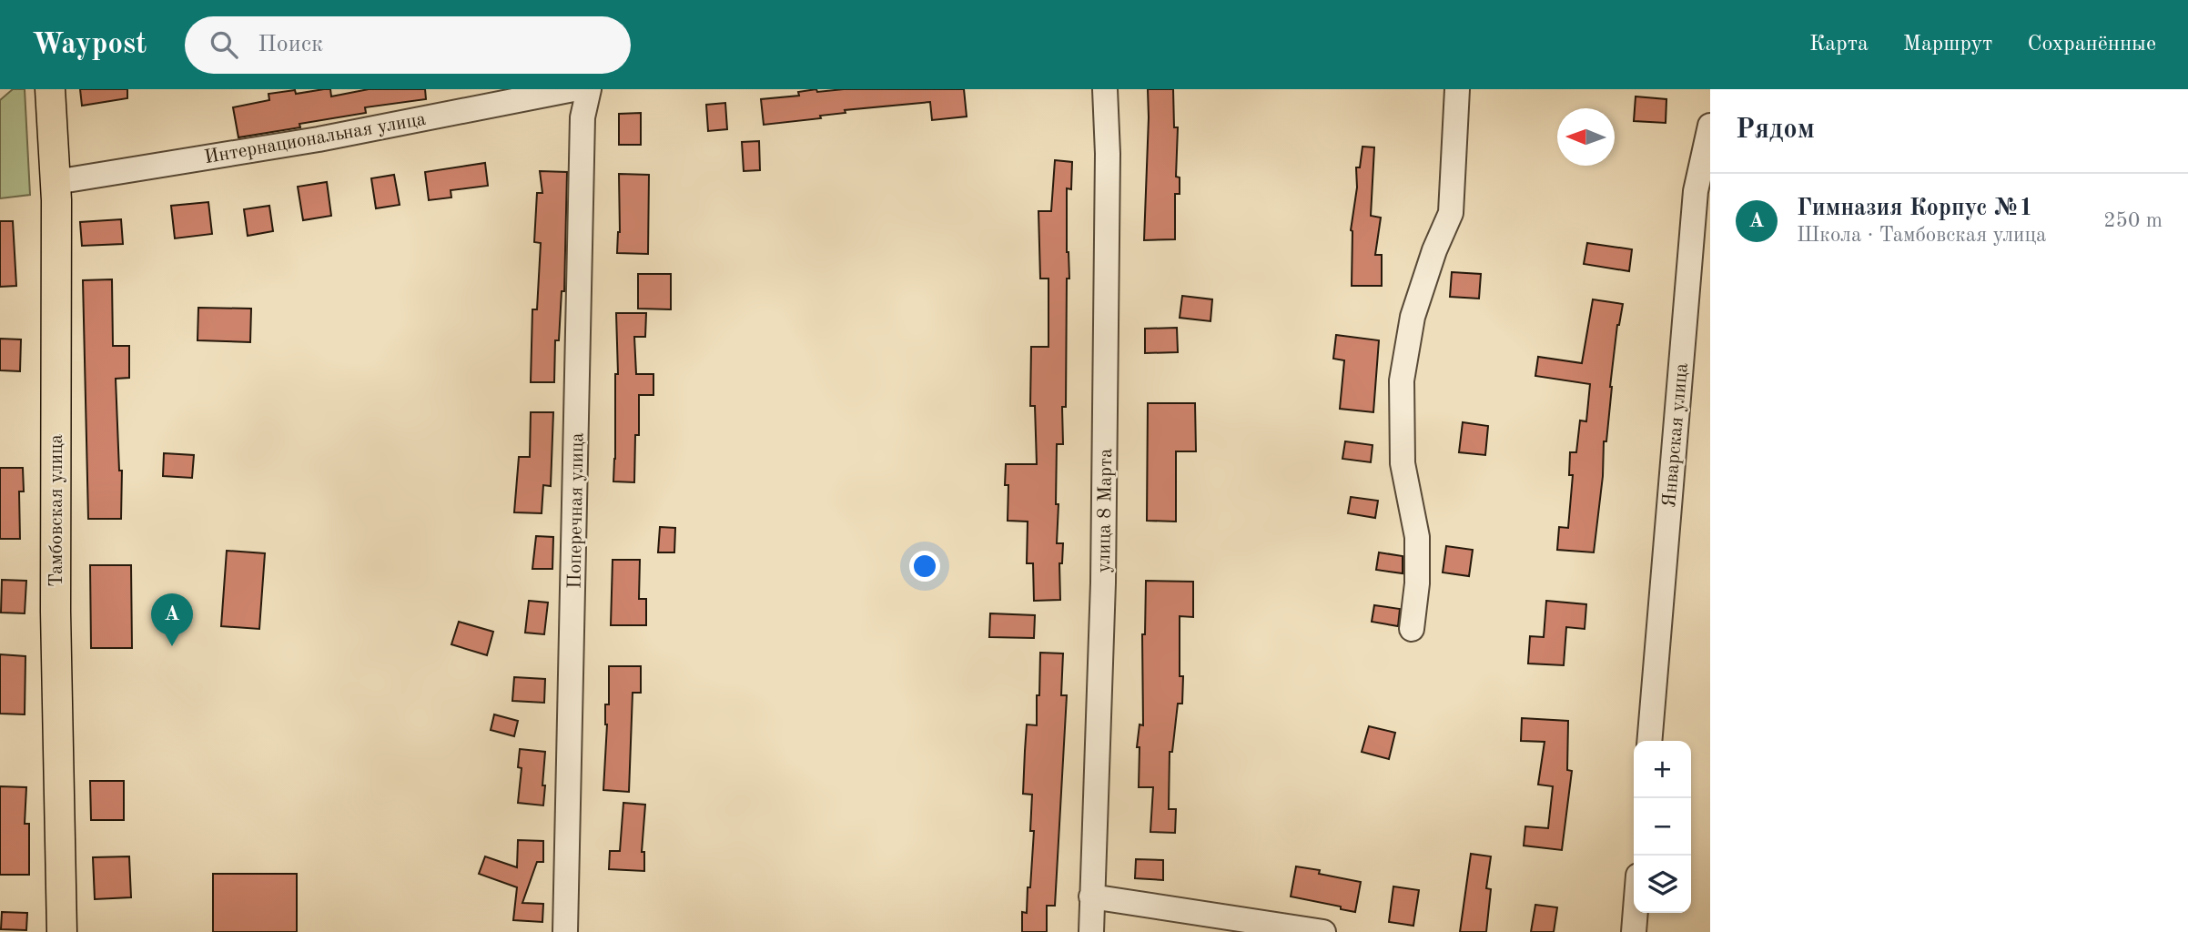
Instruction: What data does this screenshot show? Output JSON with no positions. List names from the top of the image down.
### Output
{
  "streets": {
    "main road": ["Тамбовская улица"],
    "street": [
      "Интернациональная улица",
      "Январская улица",
      "Поперечная улица",
      "улица 8 Марта"
    ]
  },
  "crossings": [
    ["Интернациональная улица", "Тамбовская улица"]
  ],
  "north": "left",
  "page": {
    "header": "Waypost",
    "search": "Поиск",
    "nav": ["Карта", "Маршрут", "Сохранённые"],
    "heading": "Рядом",
    "list": [
      {
        "mark": "A",
        "name": "Гимназия Корпус №1",
        "note": "Школа · Тамбовская улица",
        "value": "250 m"
      }
    ],
    "pins": "A",
    "map_buttons": ["+", "−"]
  }
}
